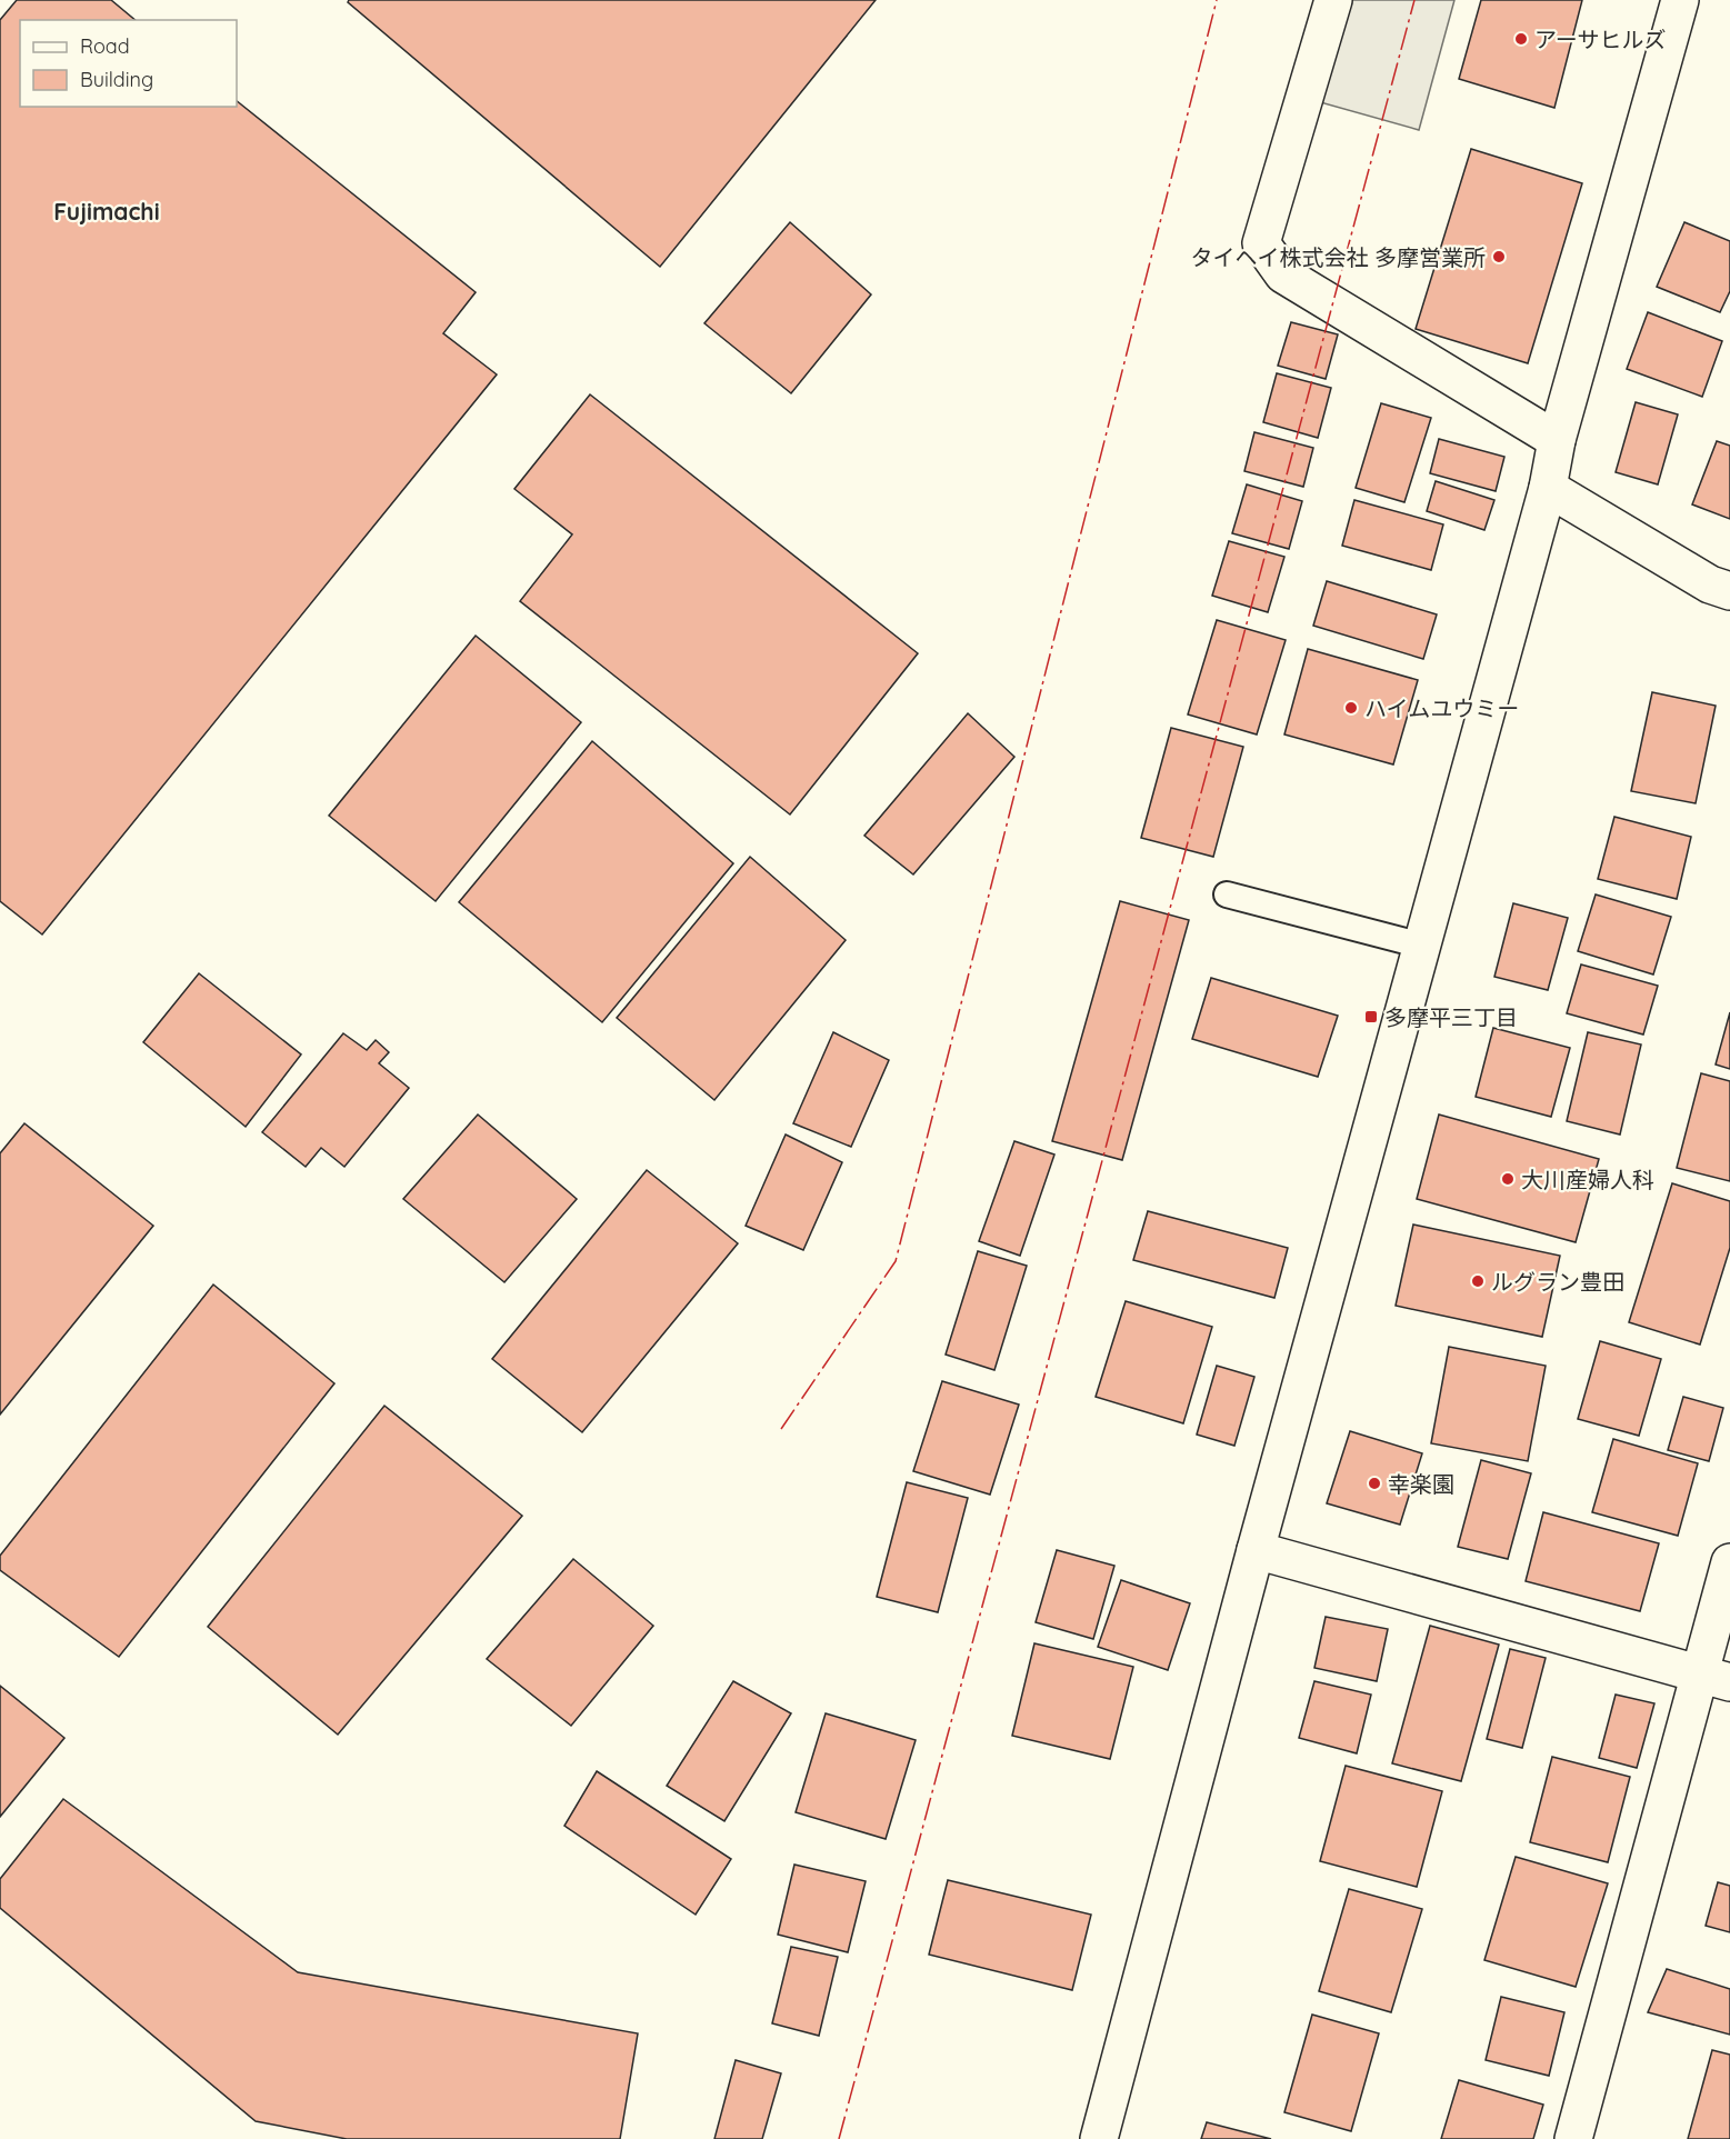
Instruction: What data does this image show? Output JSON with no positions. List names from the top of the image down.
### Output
{
  "districts": ["Fujimachi"],
  "places": {
    "other": [
      "アーサヒルズ",
      "タイヘイ株式会社 多摩営業所",
      "ハイムユウミー",
      "大川産婦人科",
      "ルグラン豊田",
      "幸楽園"
    ],
    "transit": ["多摩平三丁目"]
  },
  "legend": ["Road", "Building"]
}
